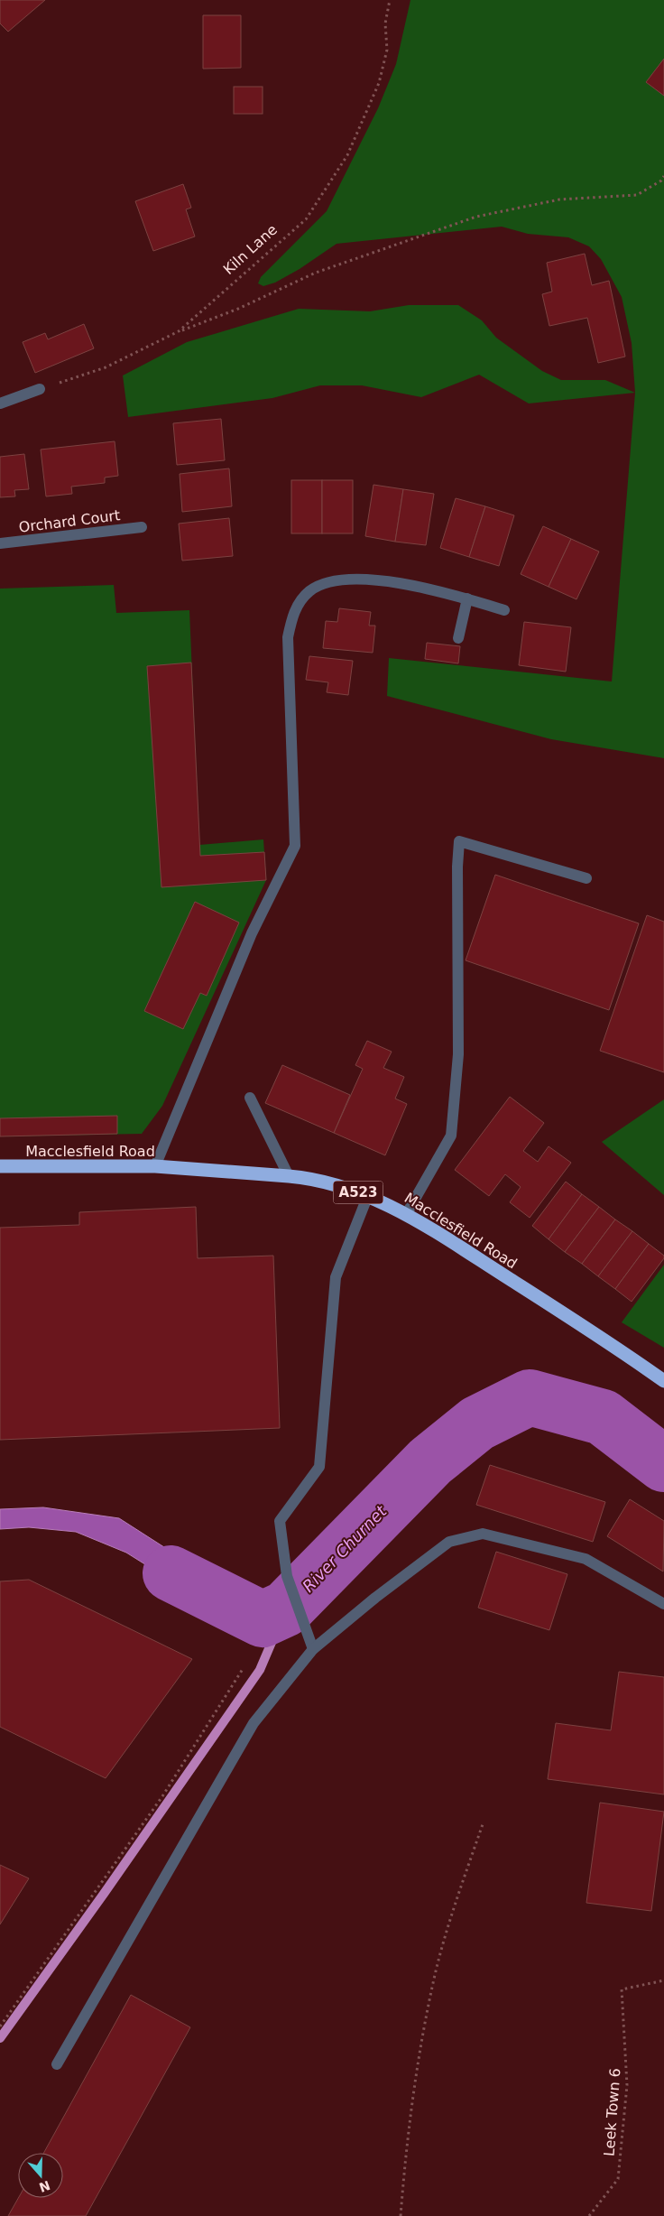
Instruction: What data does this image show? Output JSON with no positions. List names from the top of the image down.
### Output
{
  "streets": {
    "highway": ["Macclesfield Road", "A523"],
    "street": ["Orchard Court"],
    "path": ["Kiln Lane", "Leek Town 6"]
  },
  "water": ["River Churnet"],
  "north": "bottom"
}
